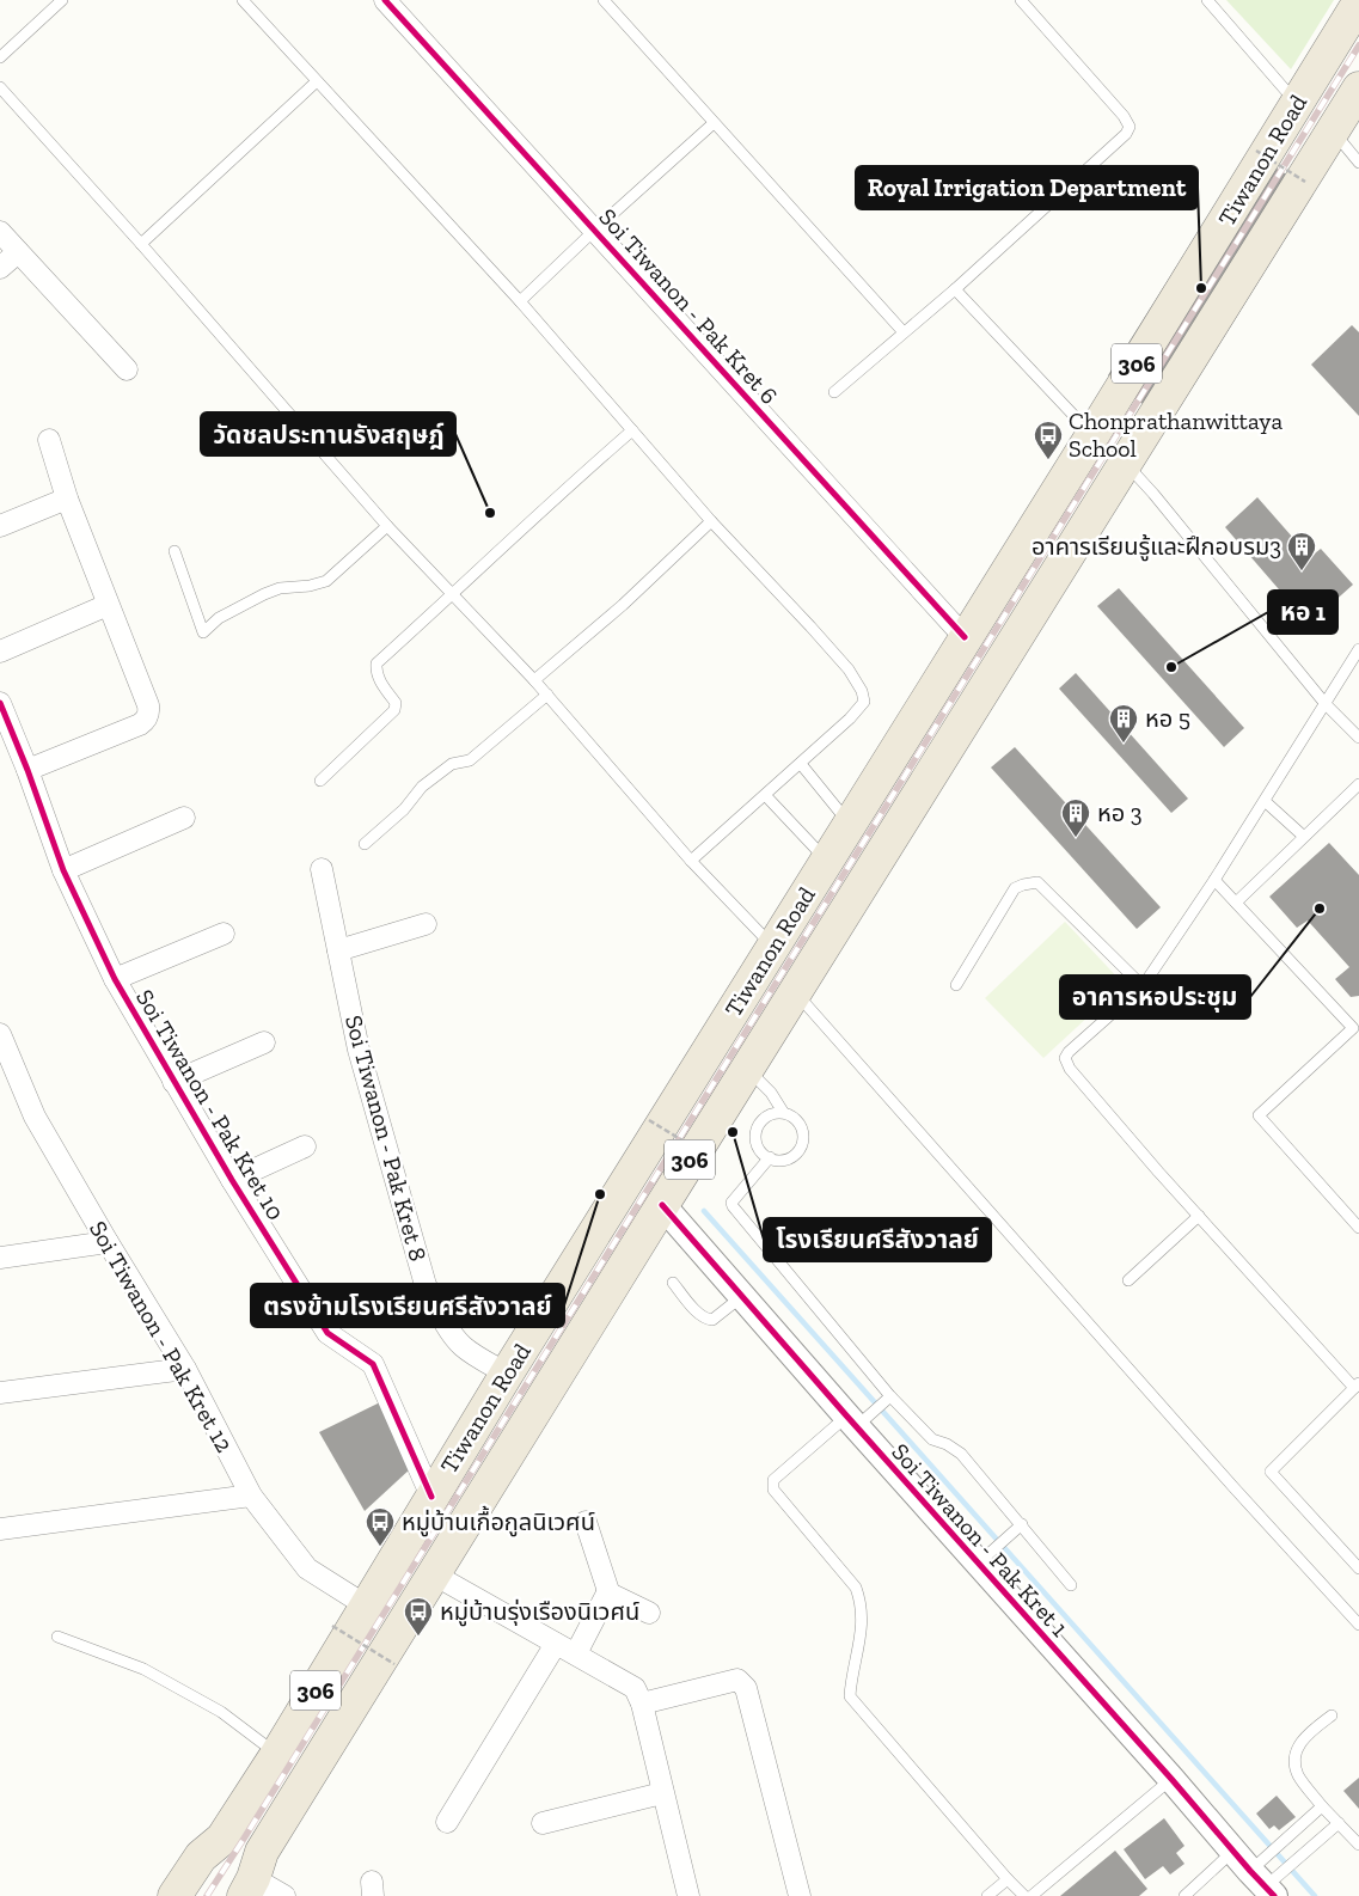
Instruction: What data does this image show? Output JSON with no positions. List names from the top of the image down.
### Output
{
  "streets": {
    "main road": ["Tiwanon Road", "306"],
    "street": [
      "Soi Tiwanon - Pak Kret 6",
      "Soi Tiwanon - Pak Kret 10",
      "Soi Tiwanon - Pak Kret 8",
      "Soi Tiwanon - Pak Kret 12",
      "Soi Tiwanon - Pak Kret 1"
    ]
  },
  "crossings": [
    ["Tiwanon Road", "Soi Tiwanon - Pak Kret 6"],
    ["Tiwanon Road", "306"],
    ["Tiwanon Road", "Soi Tiwanon - Pak Kret 10"],
    ["Tiwanon Road", "Soi Tiwanon - Pak Kret 8"],
    ["Tiwanon Road", "Soi Tiwanon - Pak Kret 12"],
    ["Tiwanon Road", "Soi Tiwanon - Pak Kret 1"]
  ],
  "places": {
    "other": [
      "Royal Irrigation Department",
      "วัดชลประทานรังสฤษฎ์",
      "หอ 1",
      "อาคารหอประชุม",
      "โรงเรียนศรีสังวาลย์",
      "ตรงข้ามโรงเรียนศรีสังวาลย์"
    ],
    "bus stop": ["Chonprathanwittaya School", "หมู่บ้านเกื้อกูลนิเวศน์", "หมู่บ้านรุ่งเรืองนิเวศน์"],
    "building": ["อาคารเรียนรู้และฝึกอบรม3", "หอ 5", "หอ 3"]
  }
}
